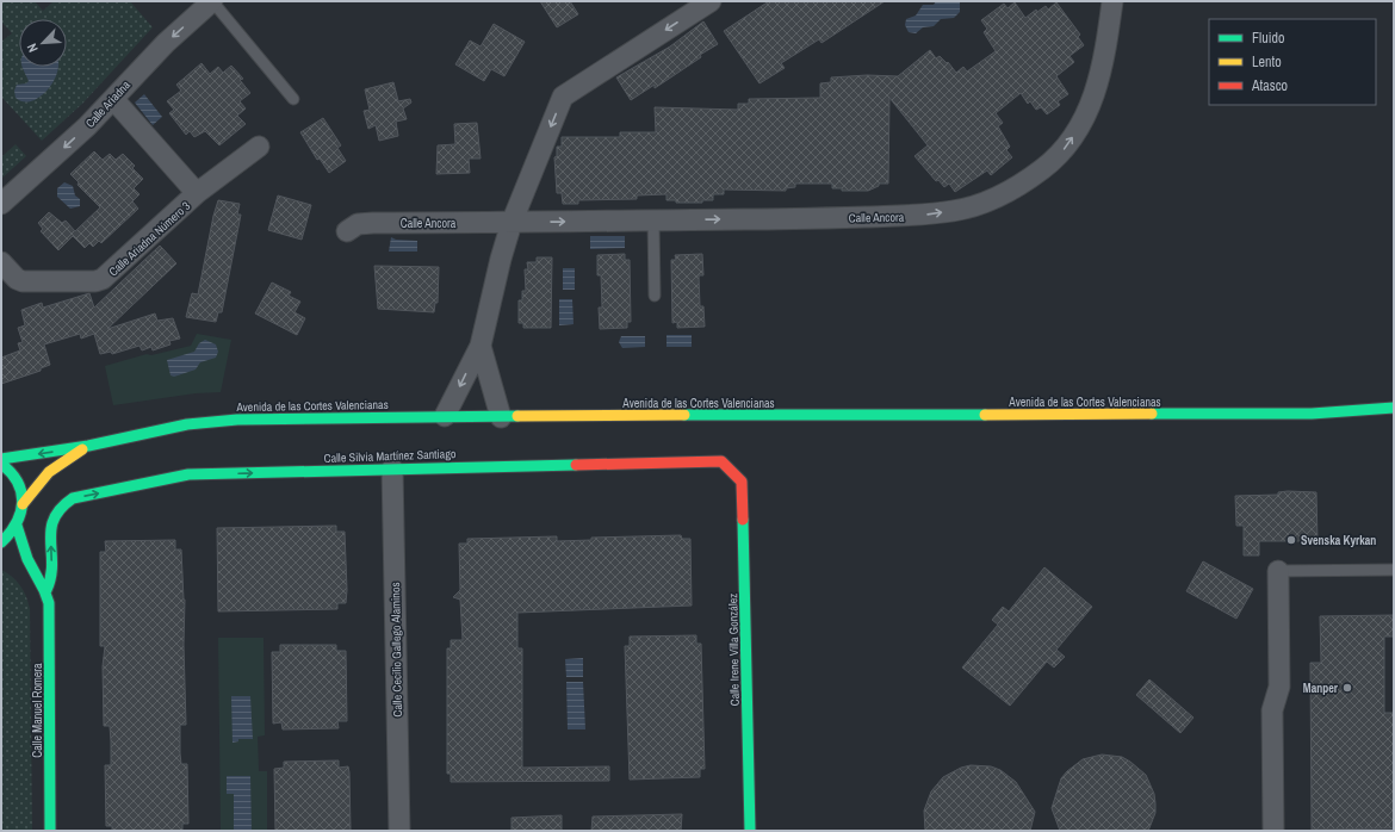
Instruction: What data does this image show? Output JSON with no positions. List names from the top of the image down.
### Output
{
  "streets": {
    "main road": [
      "Avenida de las Cortes Valencianas",
      "Calle Silvia Martínez Santiago",
      "Calle Irene Villa González",
      "Calle Manuel Romera"
    ],
    "street": [
      "Calle Ariadna",
      "Calle Ancora",
      "Calle Ariadna Número 3",
      "Calle Cecilio Gallego Alaminos"
    ]
  },
  "crossings": [
    ["Calle Silvia Martínez Santiago", "Calle Cecilio Gallego Alaminos"],
    ["Calle Silvia Martínez Santiago", "Calle Irene Villa González"],
    ["Calle Silvia Martínez Santiago", "Calle Manuel Romera"]
  ],
  "one_way": ["Calle Ariadna", "Calle Ancora", "Calle Silvia Martínez Santiago"],
  "places": ["Svenska Kyrkan", "Manper"],
  "legend": ["Fluido", "Lento", "Atasco"],
  "north": "bottom left"
}
